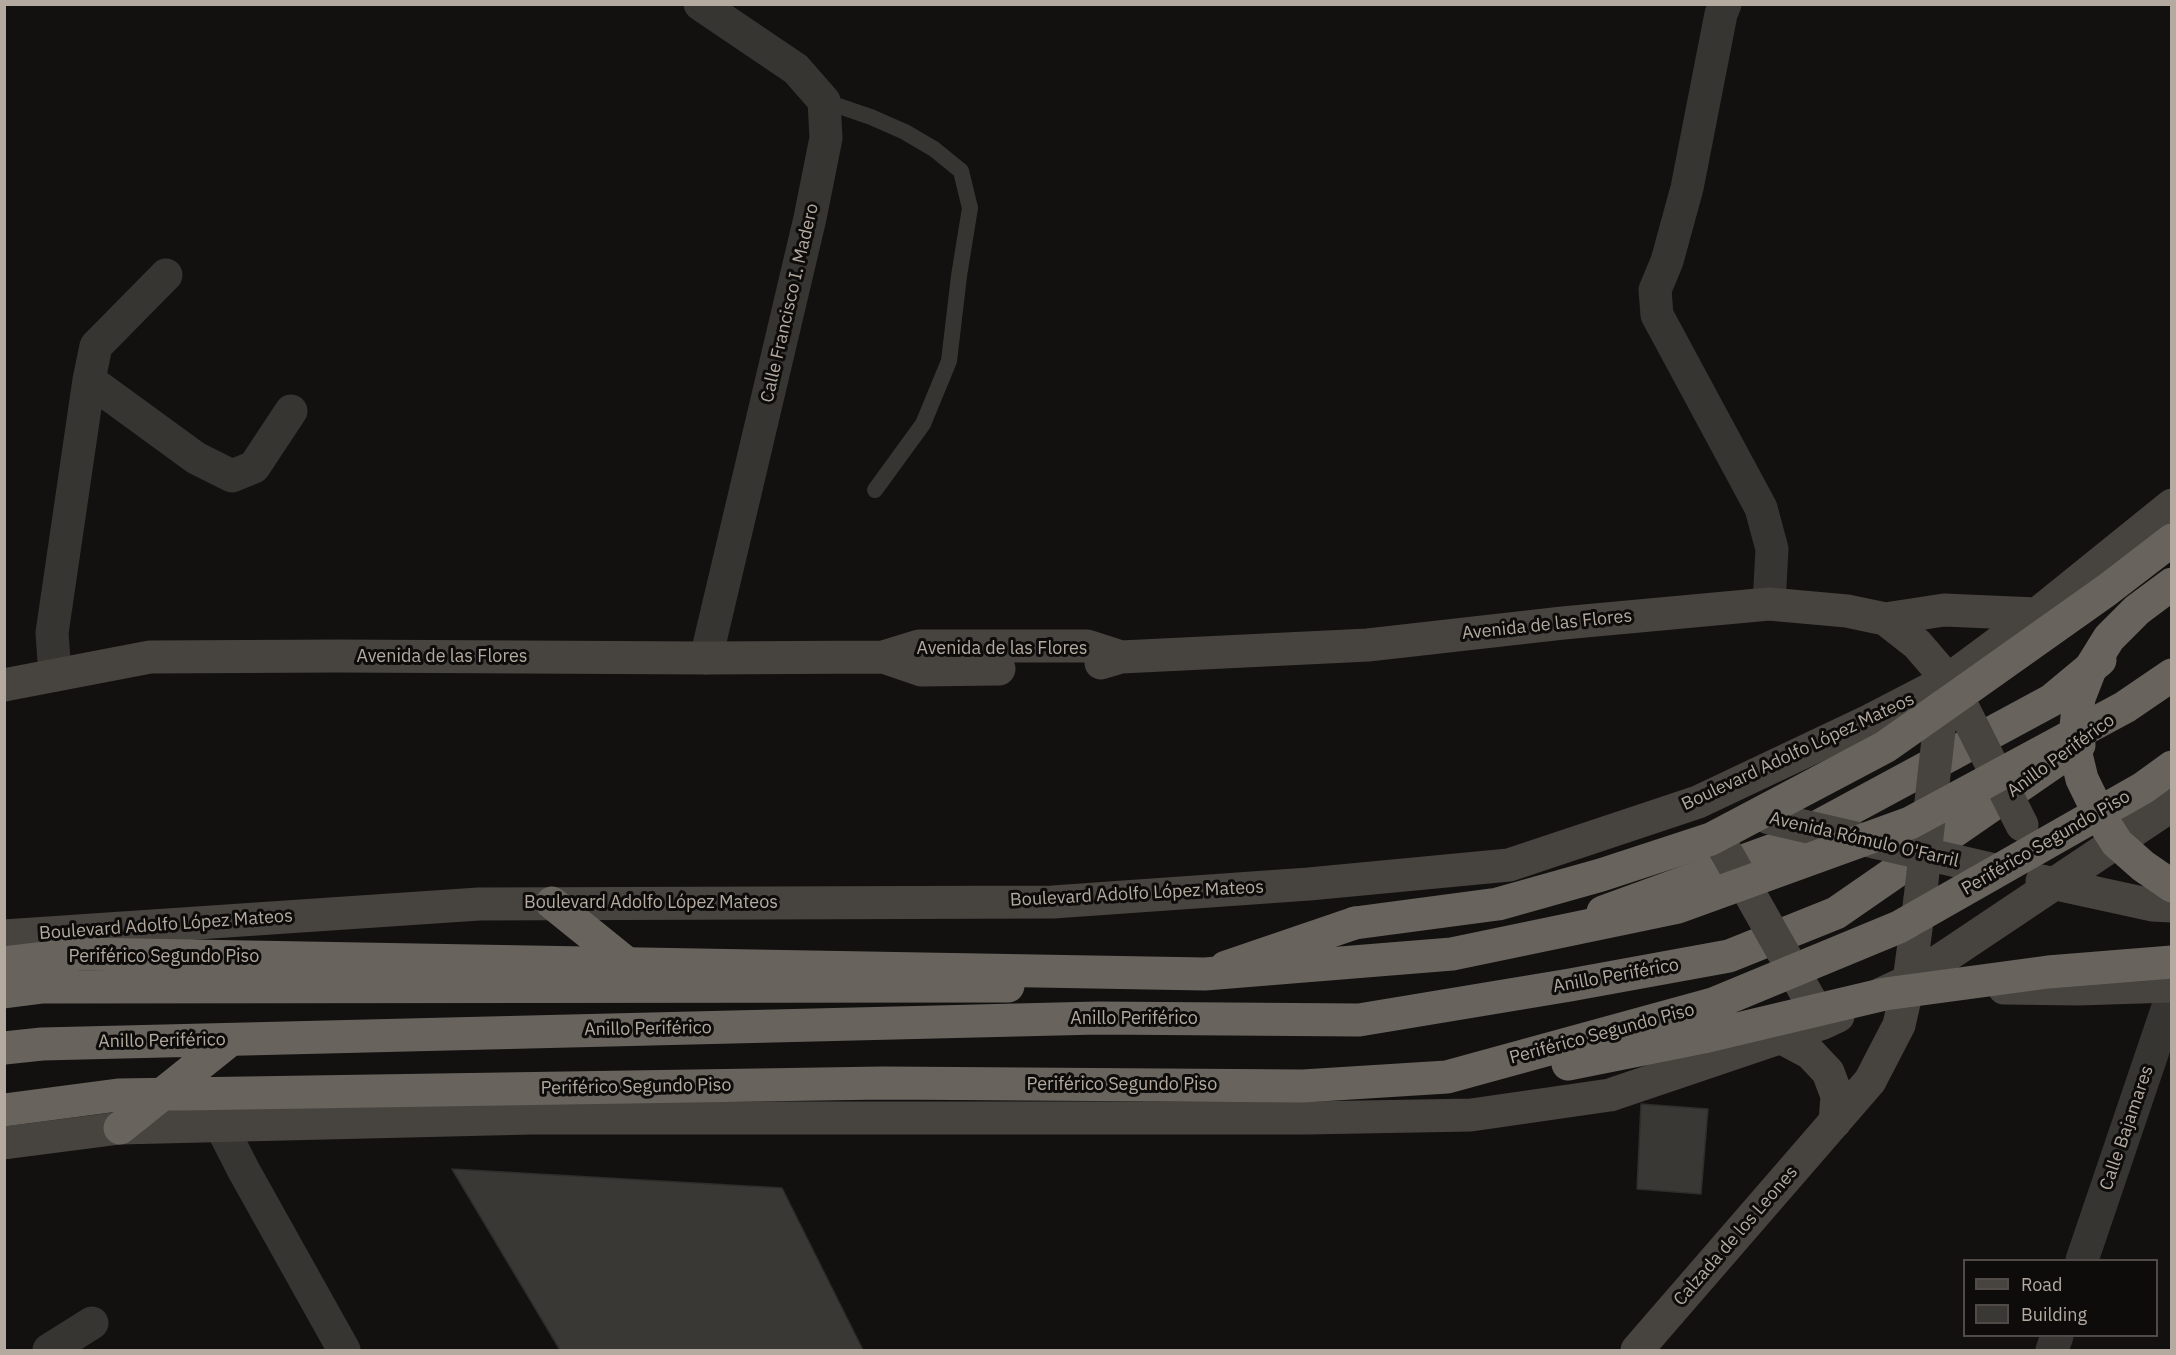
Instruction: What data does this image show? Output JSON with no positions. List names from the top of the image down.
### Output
{
  "streets": {
    "highway": ["Anillo Periférico", "Periférico Segundo Piso"],
    "main road": [
      "Avenida de las Flores",
      "Boulevard Adolfo López Mateos",
      "Avenida Rómulo O'Farril",
      "Calzada de los Leones"
    ],
    "street": ["Calle Francisco I. Madero", "Calle Bajamares"]
  },
  "crossings": [
    ["Calle Francisco I. Madero", "Avenida de las Flores"],
    ["Avenida de las Flores", "Boulevard Adolfo López Mateos"],
    ["Avenida de las Flores", "Avenida Rómulo O'Farril"],
    ["Avenida de las Flores", "Calzada de los Leones"],
    ["Boulevard Adolfo López Mateos", "Avenida Rómulo O'Farril"],
    ["Boulevard Adolfo López Mateos", "Calzada de los Leones"],
    ["Avenida Rómulo O'Farril", "Calzada de los Leones"]
  ],
  "legend": ["Road", "Building"]
}
